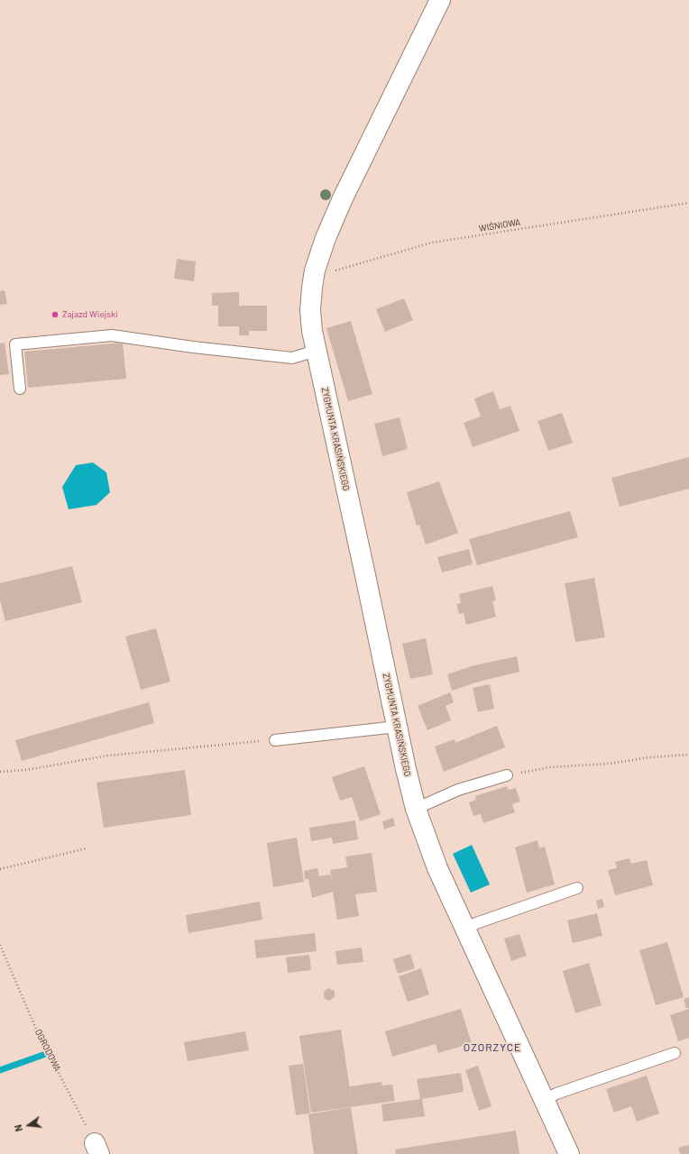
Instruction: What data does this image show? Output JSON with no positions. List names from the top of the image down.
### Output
{
  "streets": {
    "street": ["ZYGMUNTA KRASIŃSKIEGO"],
    "path": ["WIŚNIOWA", "OGRODOWA"]
  },
  "crossings": [
    ["WIŚNIOWA", "ZYGMUNTA KRASIŃSKIEGO"]
  ],
  "districts": ["OZORZYCE"],
  "places": ["Zajazd Wiejski"],
  "north": "left"
}
